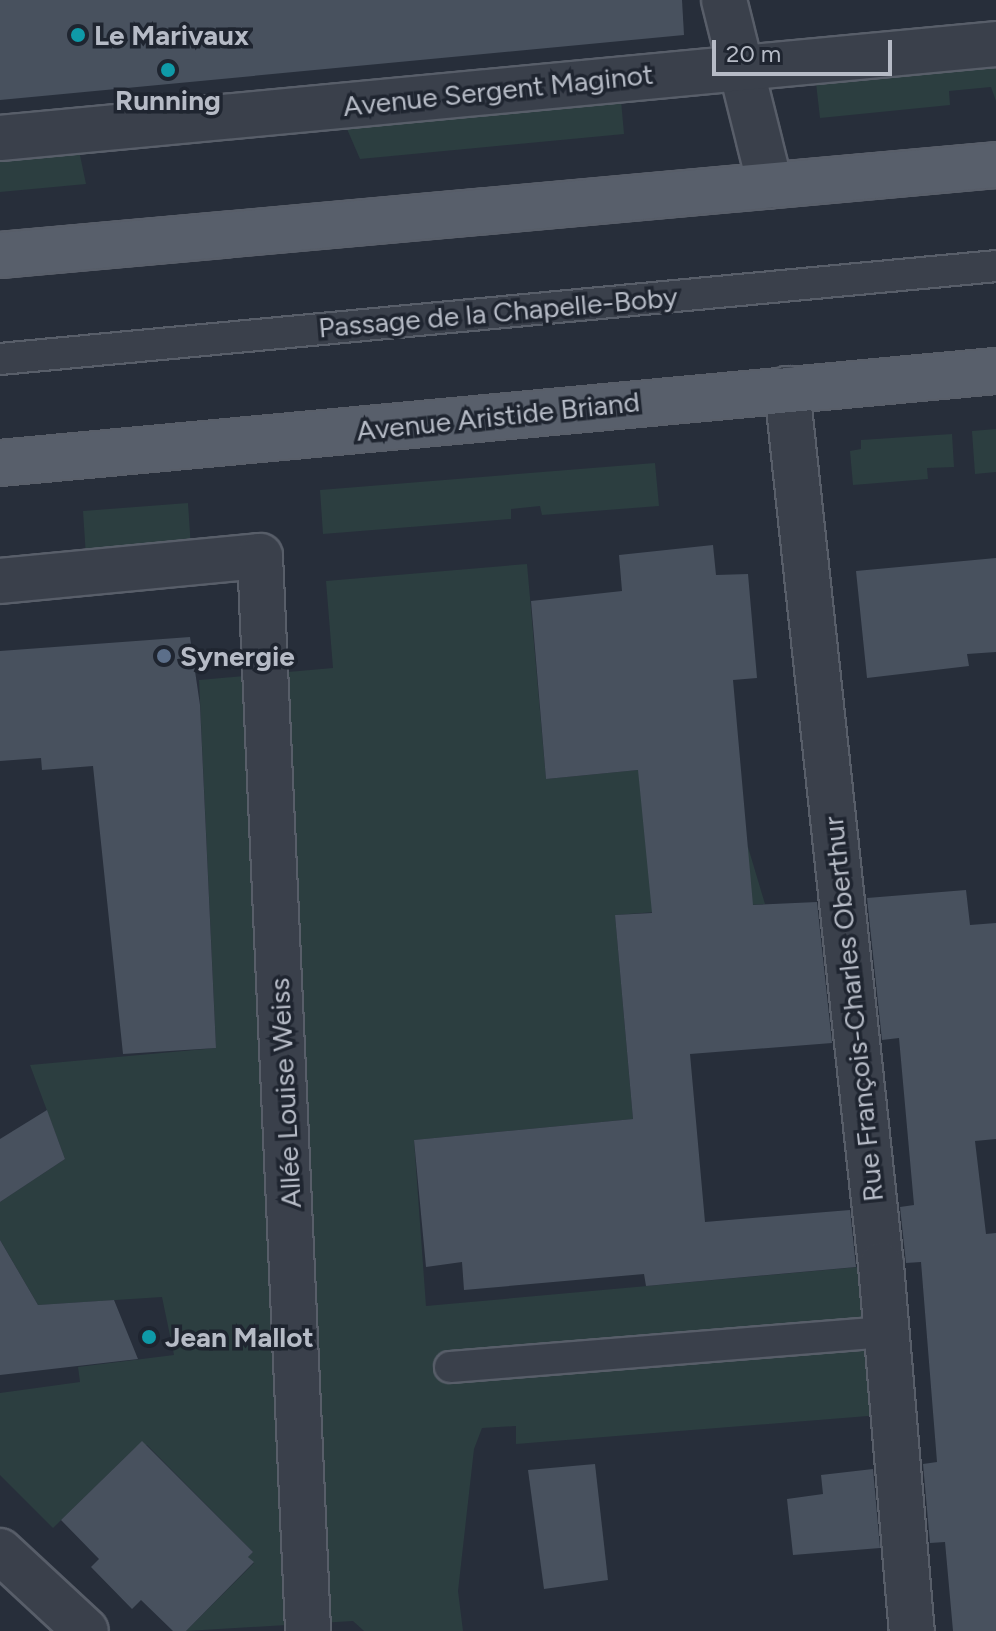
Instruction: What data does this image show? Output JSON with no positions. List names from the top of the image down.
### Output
{
  "streets": {
    "main road": ["Avenue Aristide Briand"],
    "street": ["Avenue Sergent Maginot", "Rue François-Charles Oberthur", "Allée Louise Weiss"],
    "lane": ["Passage de la Chapelle-Boby"]
  },
  "crossings": [
    ["Avenue Aristide Briand", "Rue François-Charles Oberthur"]
  ],
  "places": [
    "Le Marivaux",
    "Running",
    "Synergie",
    "Jean Mallot"
  ],
  "scale_bar": "20 m"
}
